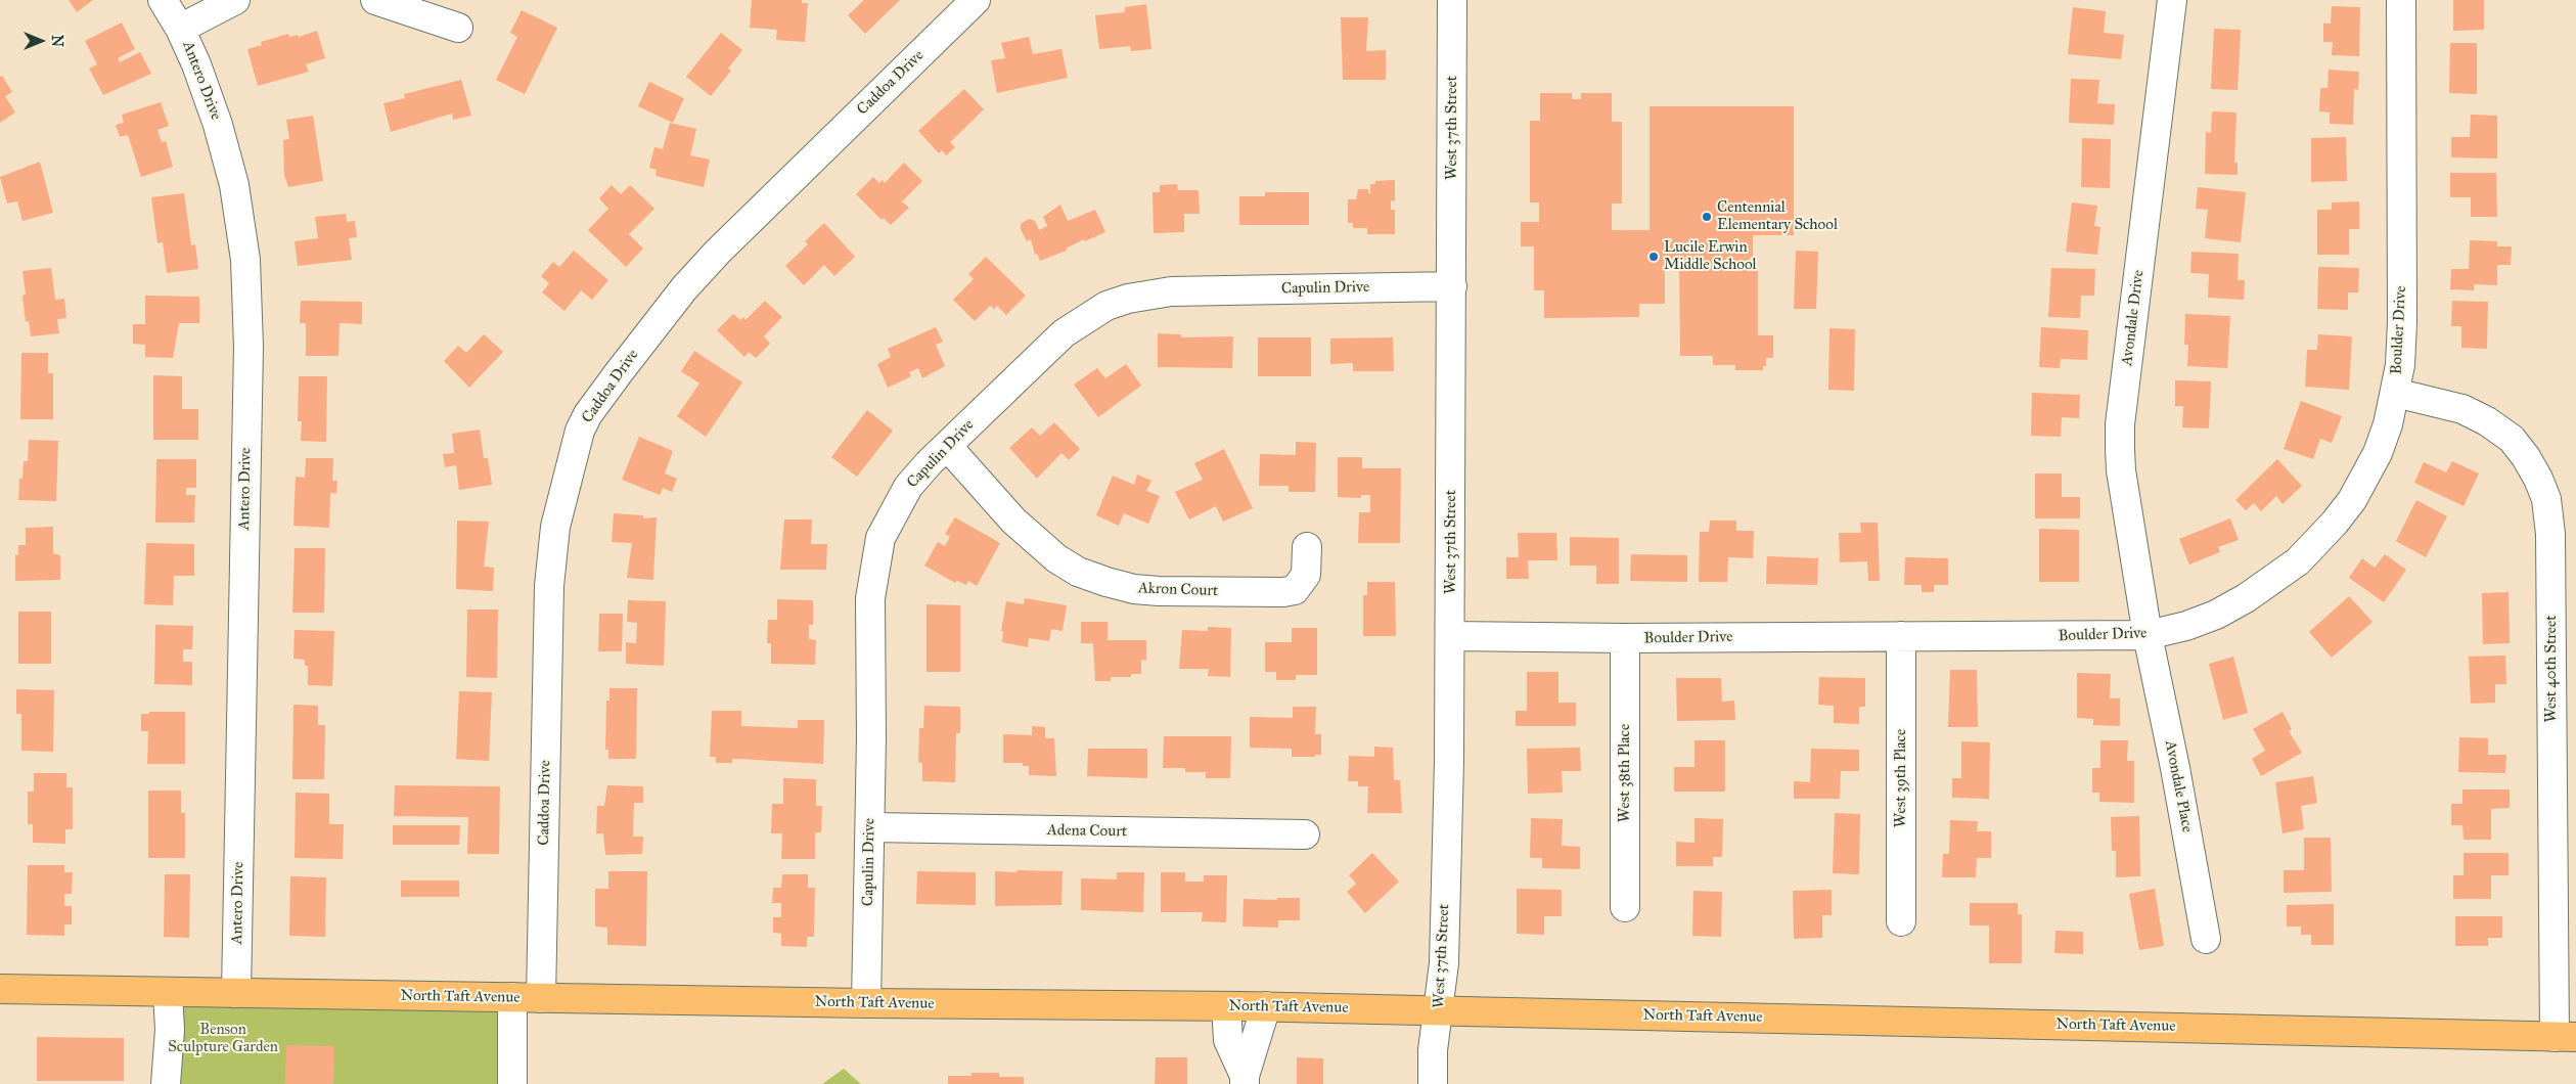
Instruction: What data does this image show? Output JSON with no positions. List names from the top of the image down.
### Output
{
  "streets": {
    "main road": ["North Taft Avenue"],
    "street": [
      "Antero Drive",
      "Caddoa Drive",
      "West 37th Street",
      "Capulin Drive",
      "Avondale Drive",
      "Boulder Drive",
      "Akron Court",
      "West 40th Street",
      "West 38th Place",
      "West 39th Place",
      "Avondale Place",
      "Adena Court"
    ]
  },
  "crossings": [
    ["Antero Drive", "North Taft Avenue"],
    ["Caddoa Drive", "North Taft Avenue"],
    ["West 37th Street", "Capulin Drive"],
    ["West 37th Street", "Boulder Drive"],
    ["West 37th Street", "North Taft Avenue"],
    ["Capulin Drive", "Akron Court"],
    ["Capulin Drive", "Adena Court"],
    ["Capulin Drive", "North Taft Avenue"],
    ["Avondale Drive", "Boulder Drive"],
    ["Avondale Drive", "Avondale Place"],
    ["Boulder Drive", "West 40th Street"],
    ["Boulder Drive", "West 38th Place"],
    ["Boulder Drive", "West 39th Place"],
    ["Boulder Drive", "Avondale Place"],
    ["West 40th Street", "North Taft Avenue"]
  ],
  "parks": ["Benson Sculpture Garden"],
  "places": ["Centennial Elementary School", "Lucile Erwin Middle School"],
  "north": "right"
}
